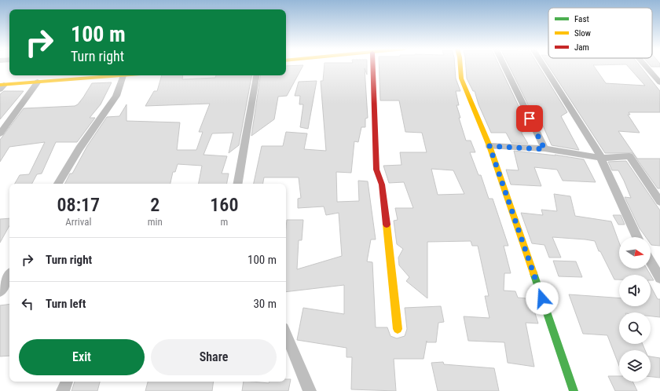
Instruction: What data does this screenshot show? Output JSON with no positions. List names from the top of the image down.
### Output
{
  "legend": ["Fast", "Slow", "Jam"],
  "north": "right",
  "page": {
    "turn": ["100 m", "Turn right"],
    "eta": [
      "08:17",
      "Arrival",
      "2",
      "min",
      "160",
      "m"
    ],
    "list": [
      {
        "name": "Turn right",
        "value": "100 m"
      },
      {
        "name": "Turn left",
        "value": "30 m"
      }
    ],
    "buttons": ["Exit", "Share"]
  }
}
